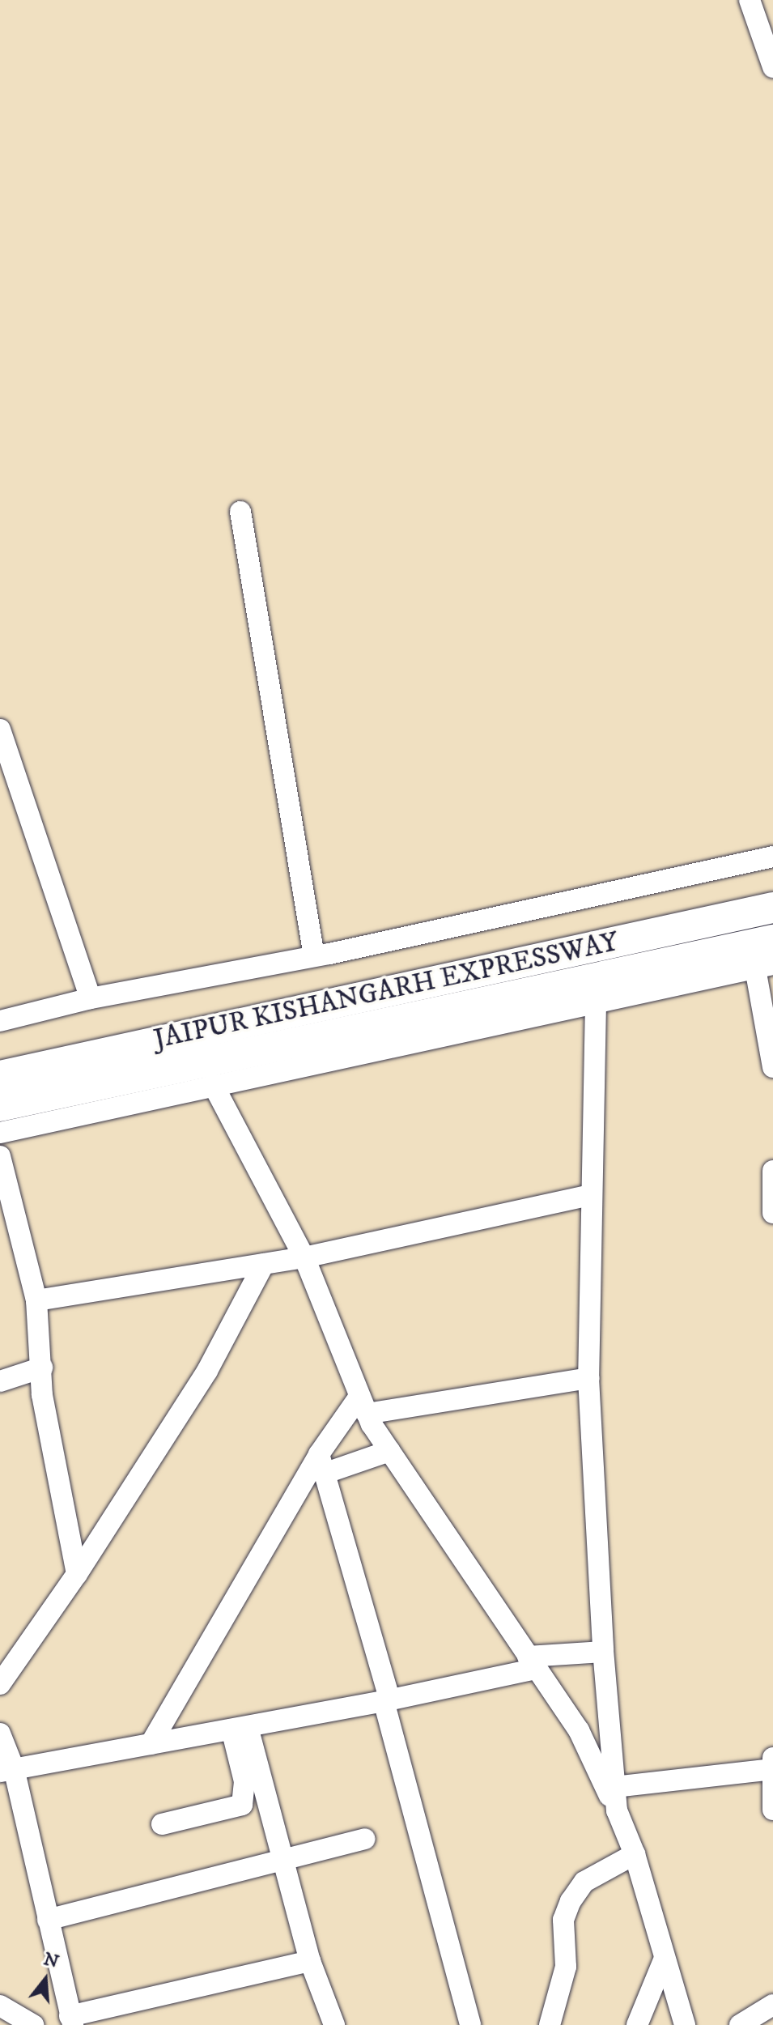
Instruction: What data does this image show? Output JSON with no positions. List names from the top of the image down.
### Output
{
  "streets": {
    "highway": ["JAIPUR KISHANGARH EXPRESSWAY"]
  },
  "north": "top"
}
